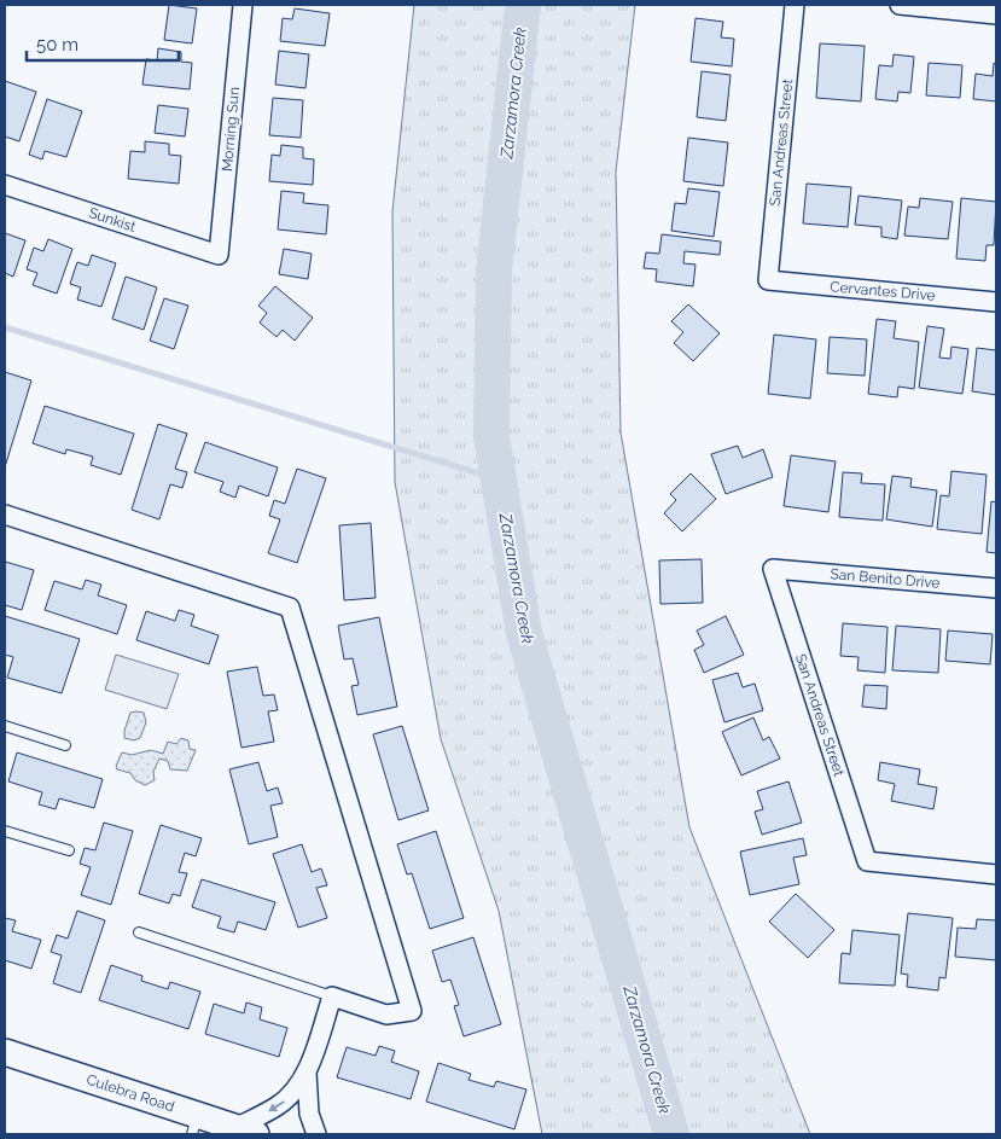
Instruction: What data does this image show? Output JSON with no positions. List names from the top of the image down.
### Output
{
  "streets": {
    "main road": ["Culebra Road"],
    "street": [
      "Morning Sun",
      "San Andreas Street",
      "Sunkist",
      "Cervantes Drive",
      "San Benito Drive"
    ]
  },
  "crossings": [
    ["Morning Sun", "Sunkist"],
    ["San Andreas Street", "Cervantes Drive"],
    ["San Andreas Street", "San Benito Drive"]
  ],
  "water": ["Zarzamora Creek"],
  "scale_bar": "50 m"
}
